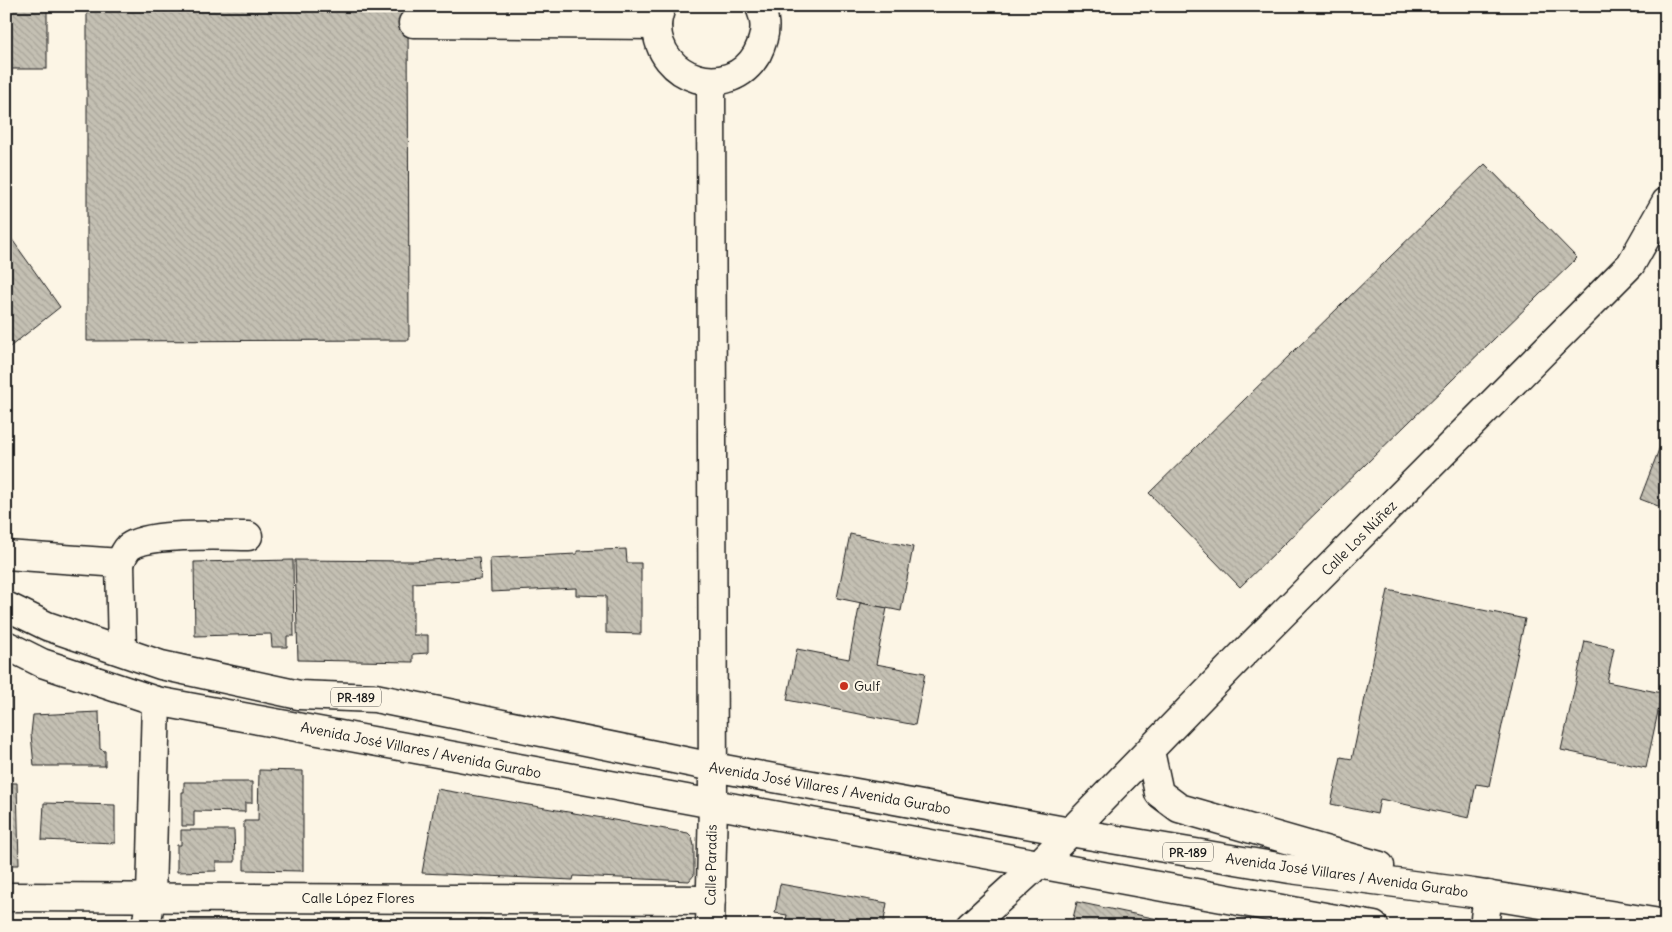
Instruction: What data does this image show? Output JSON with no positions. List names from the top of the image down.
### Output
{
  "streets": {
    "main road": [
      "Calle Los Núñez",
      "PR-189",
      "Avenida José Villares / Avenida Gurabo",
      "Calle Paradis",
      "Calle López Flores"
    ]
  },
  "crossings": [
    ["Calle Los Núñez", "Avenida José Villares / Avenida Gurabo"],
    ["Avenida José Villares / Avenida Gurabo", "Calle Paradis"],
    ["Calle Paradis", "Calle López Flores"]
  ],
  "places": ["Gulf"]
}
